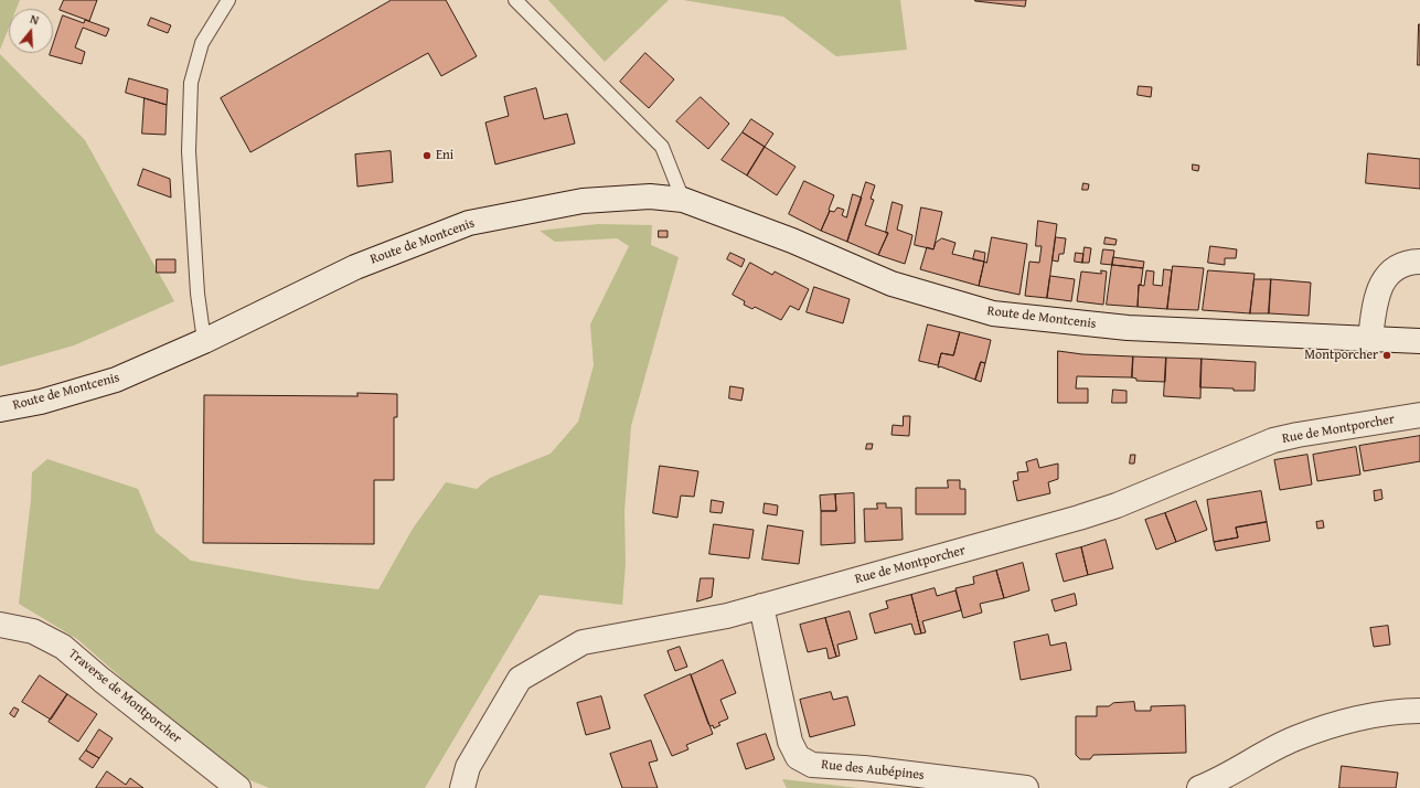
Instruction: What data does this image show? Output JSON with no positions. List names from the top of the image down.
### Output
{
  "streets": {
    "street": [
      "Route de Montcenis",
      "Rue de Montporcher",
      "Traverse de Montporcher",
      "Rue des Aubépines"
    ]
  },
  "crossings": [
    ["Rue de Montporcher", "Rue des Aubépines"]
  ],
  "places": ["Eni", "Montporcher"],
  "north": "top"
}
